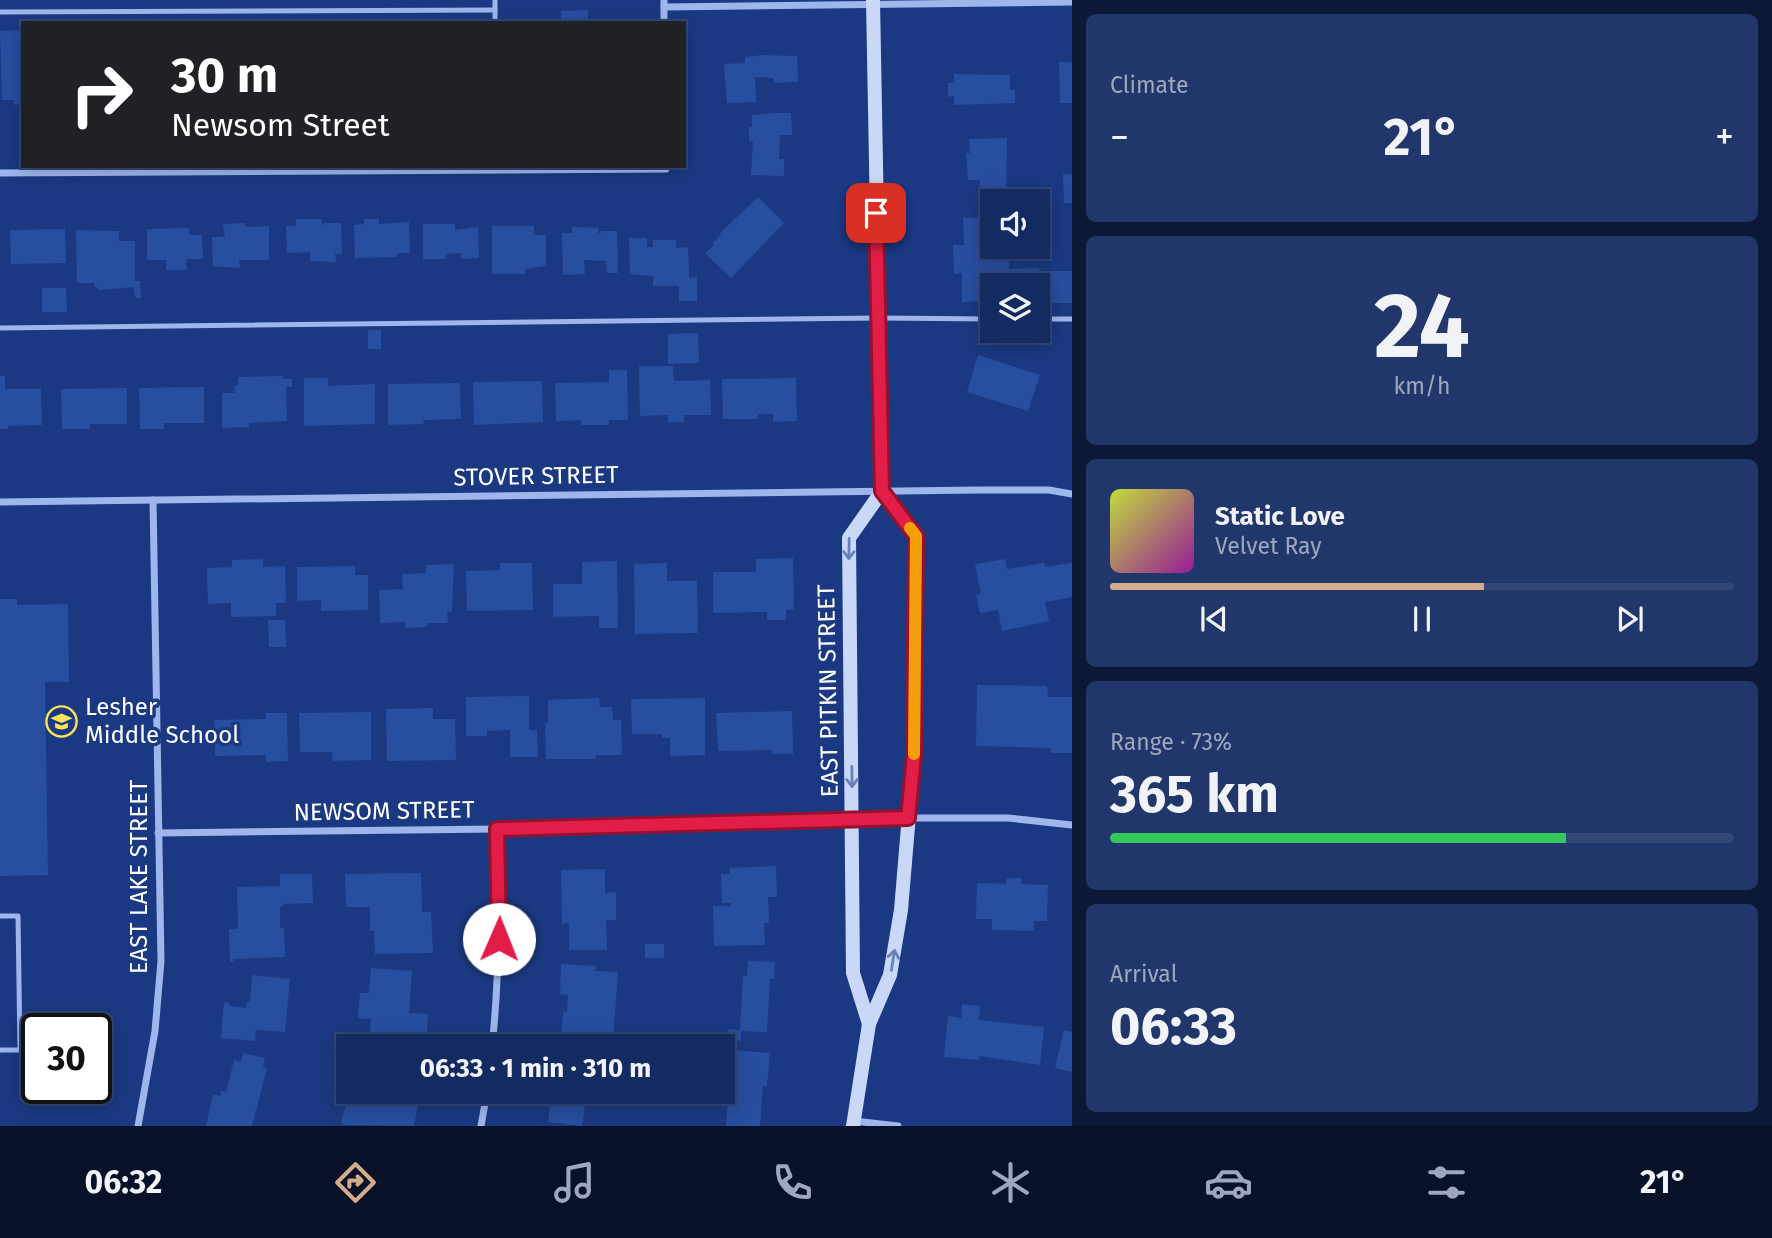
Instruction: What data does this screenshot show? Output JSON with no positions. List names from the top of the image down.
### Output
{
  "streets": {
    "street": [
      "STOVER STREET",
      "EAST PITKIN STREET",
      "NEWSOM STREET",
      "EAST LAKE STREET"
    ]
  },
  "crossings": [
    ["STOVER STREET", "EAST PITKIN STREET"],
    ["STOVER STREET", "EAST LAKE STREET"],
    ["EAST PITKIN STREET", "NEWSOM STREET"],
    ["NEWSOM STREET", "EAST LAKE STREET"]
  ],
  "places": {
    "school or university": ["Lesher Middle School"]
  },
  "page": {
    "tile": [
      "Climate",
      ["24", "km/h"],
      ["Range · 73%", "365 km"],
      ["Arrival", "06:33"]
    ],
    "turn": ["30 m", "Newsom Street"],
    "heat": ["−", "21°", "+"],
    "song": ["Static Love", "Velvet Ray"],
    "limit": "30",
    "trip": "06:33 · 1 min · 310 m",
    "tabs": ["06:32", "21°"]
  }
}
